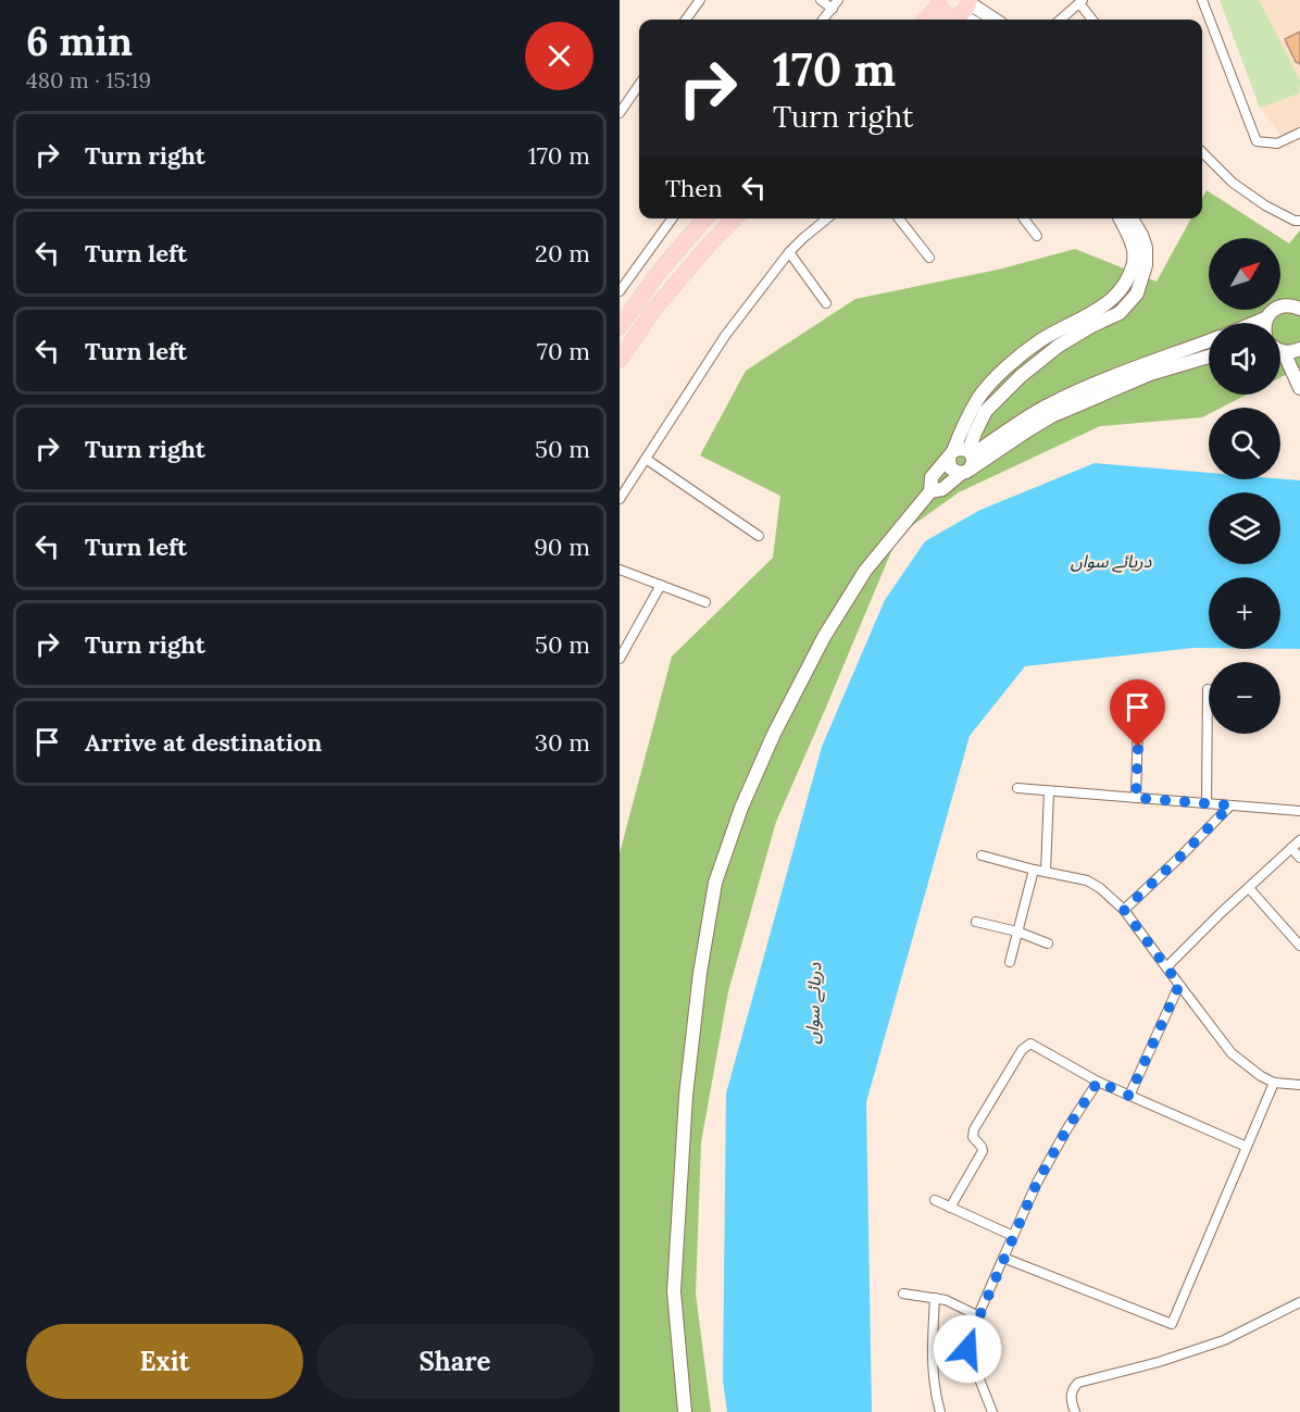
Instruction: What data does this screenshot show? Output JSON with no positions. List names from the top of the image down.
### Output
{
  "water": ["دریائے سواں"],
  "north": "top right",
  "page": {
    "heading": ["6 min", "480 m · 15:19"],
    "turn": ["170 m", "Turn right"],
    "list": [
      {
        "name": "Turn right",
        "value": "170 m"
      },
      {
        "name": "Turn left",
        "value": "20 m"
      },
      {
        "name": "Turn left",
        "value": "70 m"
      },
      {
        "name": "Turn right",
        "value": "50 m"
      },
      {
        "name": "Turn left",
        "value": "90 m"
      },
      {
        "name": "Turn right",
        "value": "50 m"
      },
      {
        "name": "Arrive at destination",
        "value": "30 m"
      }
    ],
    "then": "Then",
    "map_buttons": ["+", "−"],
    "buttons": ["Exit", "Share"]
  }
}
